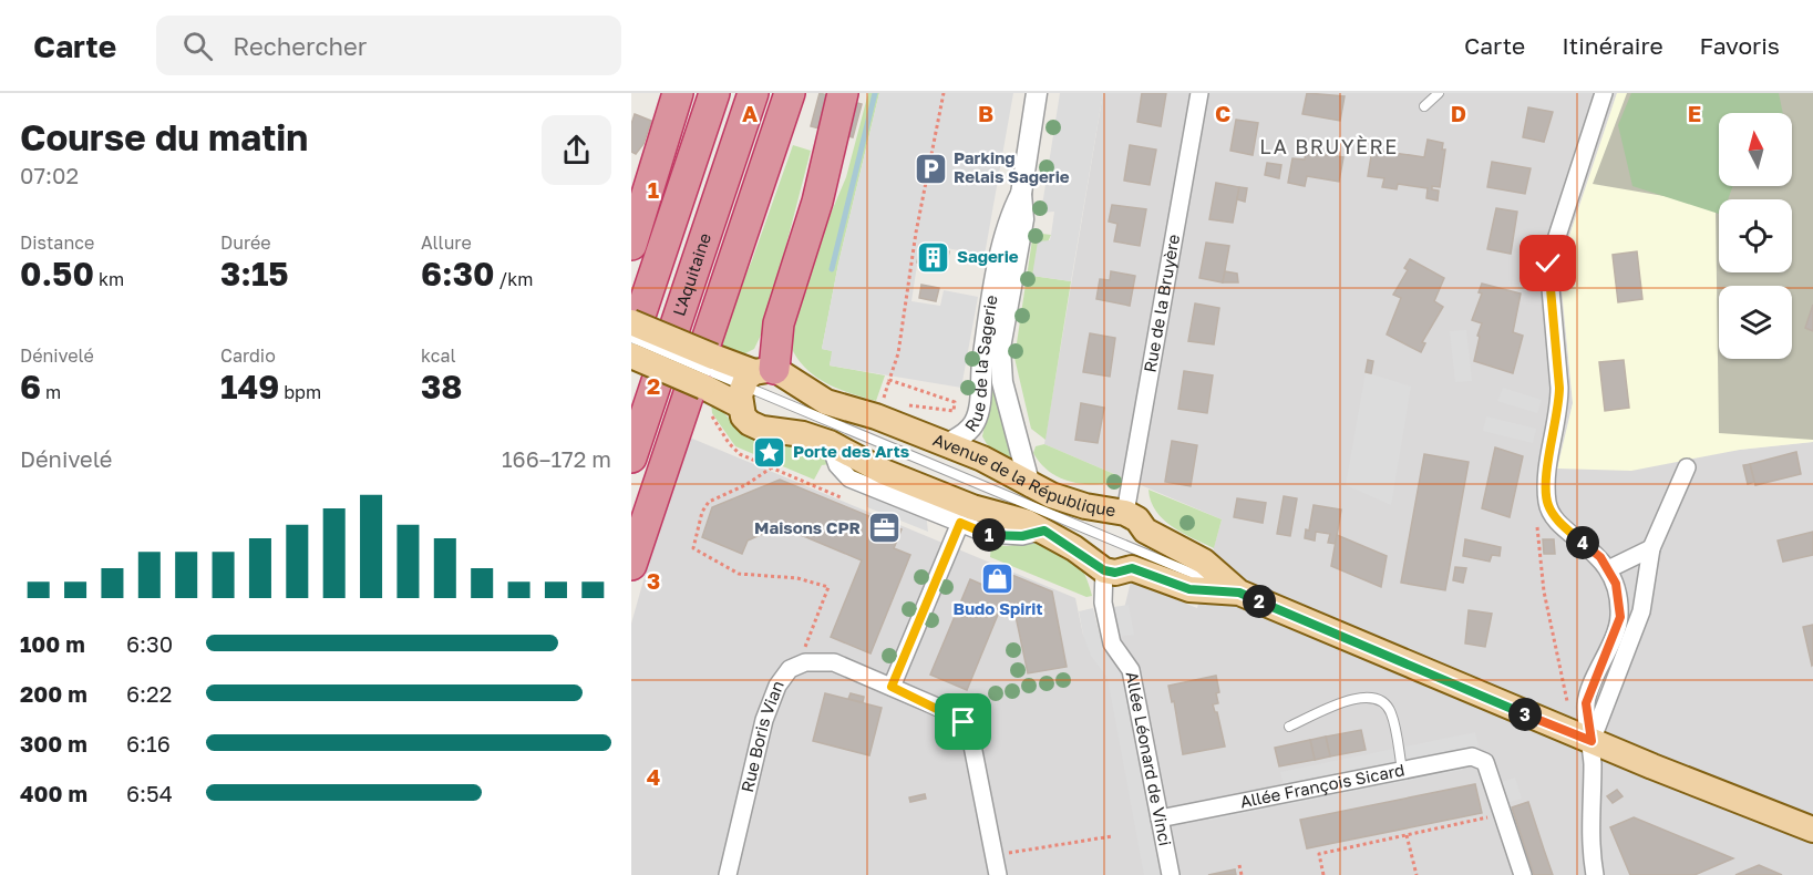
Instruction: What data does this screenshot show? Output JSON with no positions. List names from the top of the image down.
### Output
{
  "streets": {
    "highway": ["L'Aquitaine"],
    "main road": ["Avenue de la République"],
    "street": [
      "Rue de la Bruyère",
      "Rue de la Sagerie",
      "Rue Boris Vian",
      "Allée Léonard de Vinci",
      "Allée François Sicard"
    ]
  },
  "crossings": [
    ["Rue de la Bruyère", "Avenue de la République"],
    ["Rue de la Sagerie", "Avenue de la République"],
    ["Avenue de la République", "Allée Léonard de Vinci"],
    ["Allée Léonard de Vinci", "Allée François Sicard"]
  ],
  "districts": ["LA BRUYÈRE"],
  "places": {
    "parking": ["Parking Relais Sagerie"],
    "building": ["Sagerie"],
    "place": ["Porte des Arts"],
    "office": ["Maisons CPR"],
    "shop": ["Budo Spirit"]
  },
  "north": "top",
  "page": {
    "header": "Carte",
    "search": "Rechercher",
    "nav": ["Carte", "Itinéraire", "Favoris"],
    "heading": ["Course du matin", "07:02"],
    "stats": [
      ["Distance", "0.50 km"],
      ["Durée", "3:15"],
      ["Allure", "6:30 /km"],
      ["Dénivelé", "6 m"],
      ["Cardio", "149 bpm"],
      ["kcal", "38"]
    ],
    "chart": ["Dénivelé", "166–172 m"],
    "pins": [
      "1",
      "4",
      "2",
      "3"
    ],
    "list": [
      {
        "name": "100 m",
        "note": "6:30"
      },
      {
        "name": "200 m",
        "note": "6:22"
      },
      {
        "name": "300 m",
        "note": "6:16"
      },
      {
        "name": "400 m",
        "note": "6:54"
      }
    ]
  },
  "grid": {
    "columns": [
      "A",
      "B",
      "C",
      "D",
      "E"
    ],
    "rows": [
      "1",
      "2",
      "3",
      "4"
    ]
  }
}
